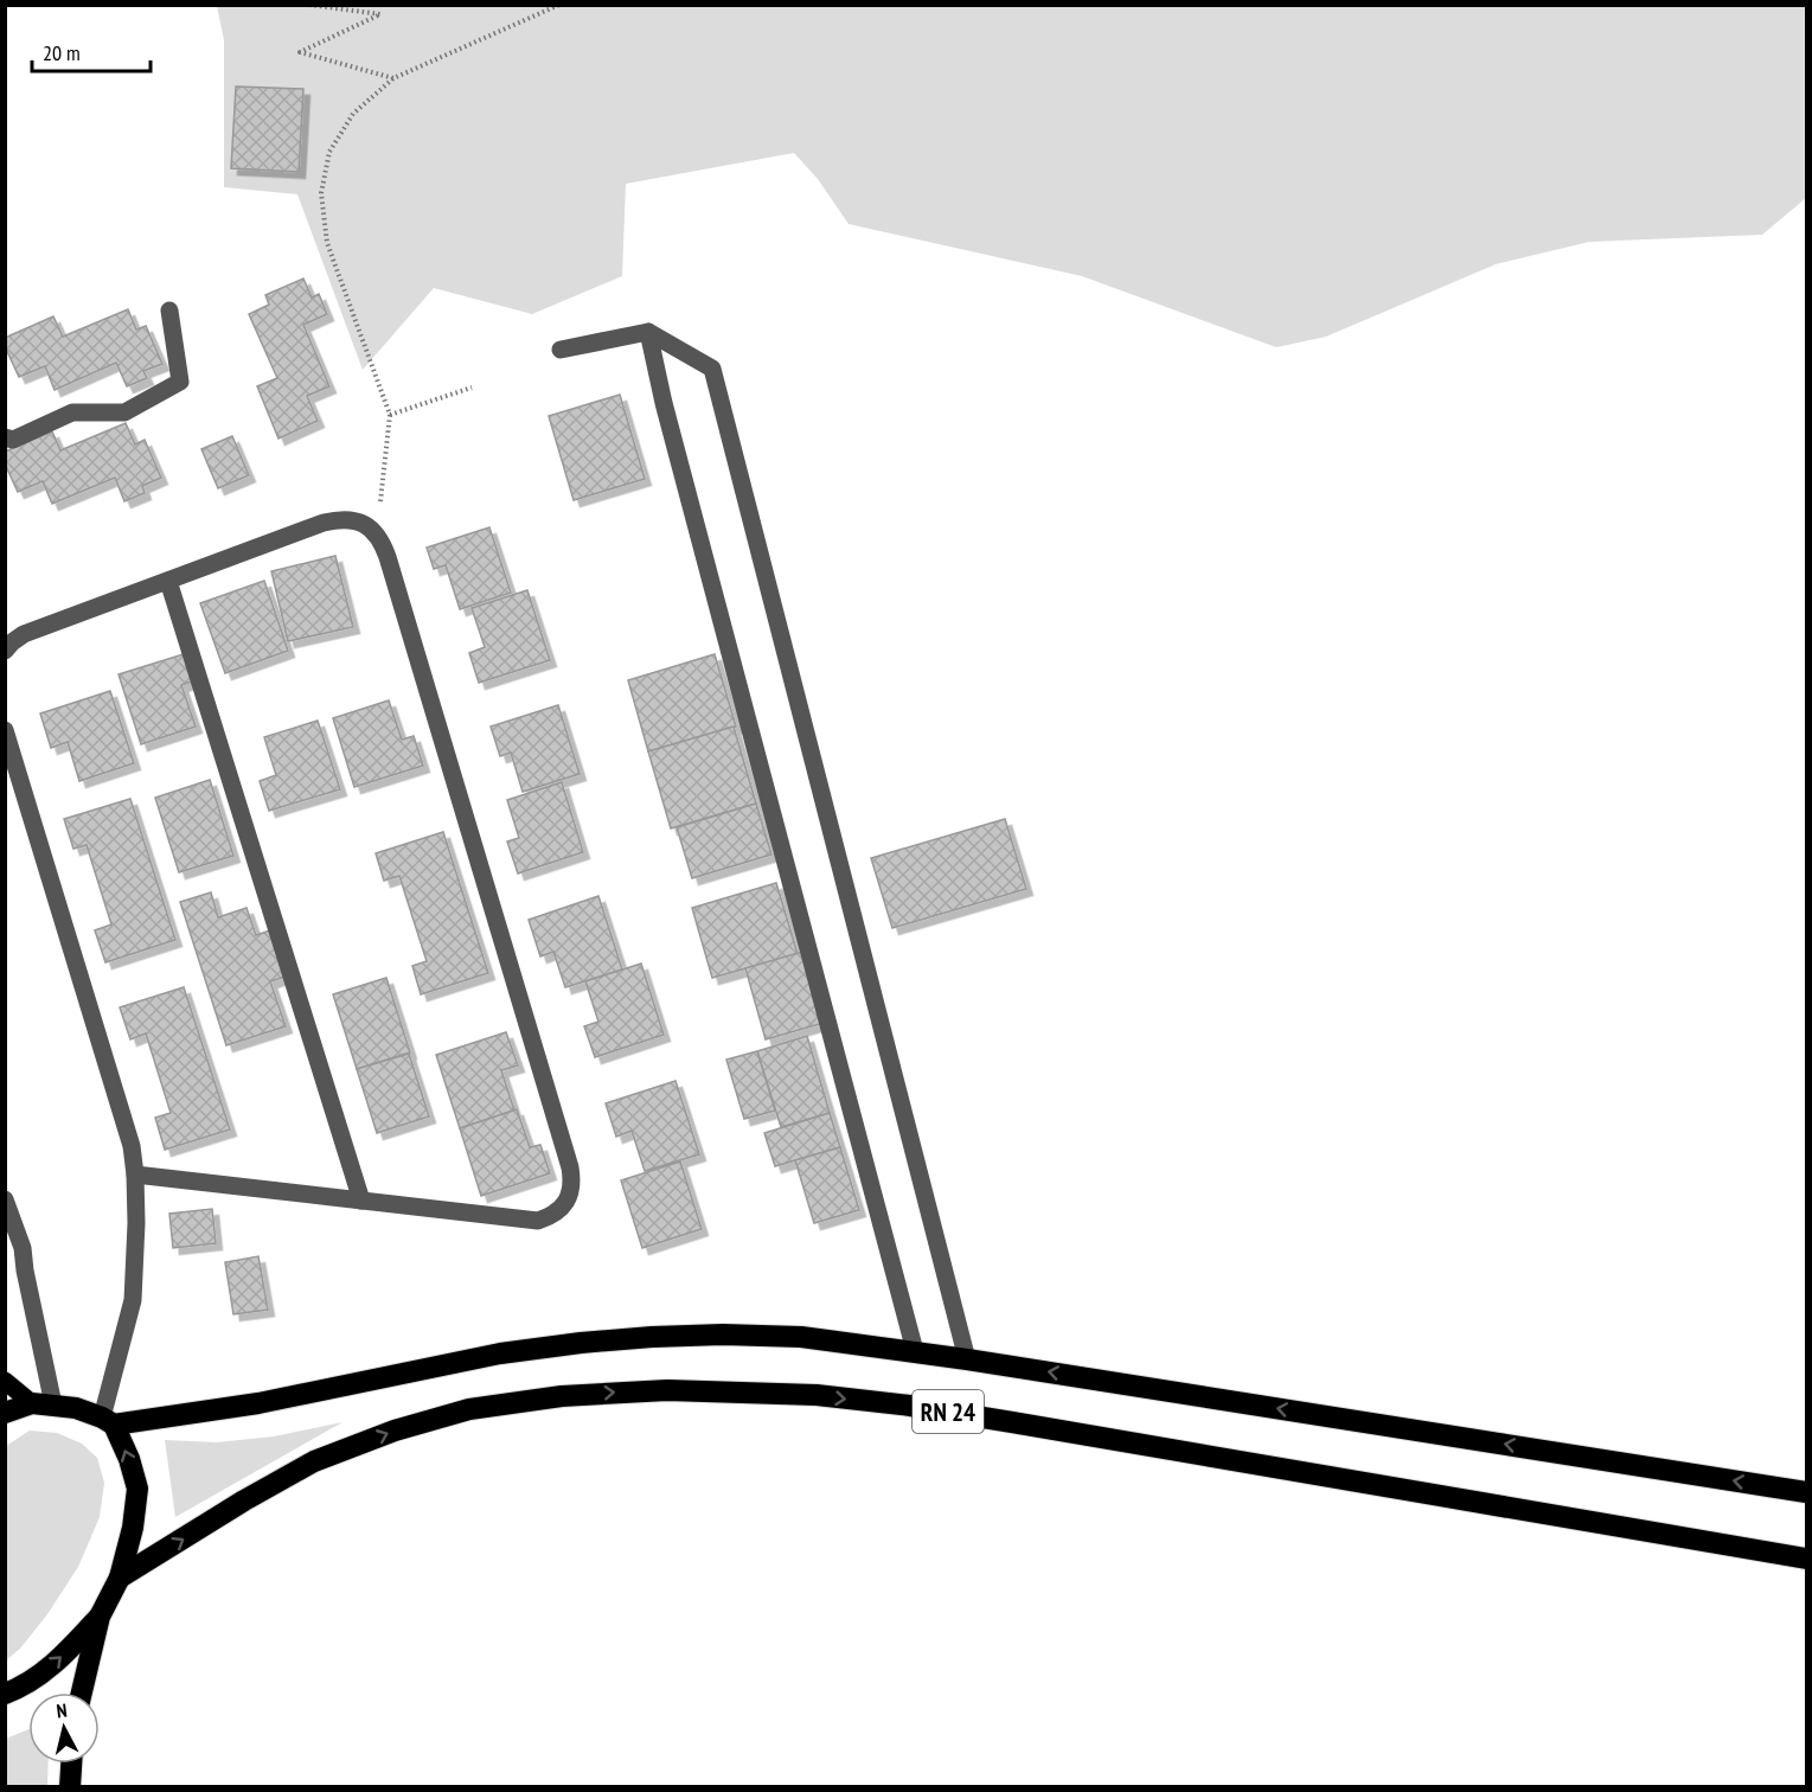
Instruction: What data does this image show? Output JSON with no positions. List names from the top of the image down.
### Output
{
  "streets": {
    "highway": ["RN 24"]
  },
  "scale_bar": "20 m",
  "north": "top"
}
